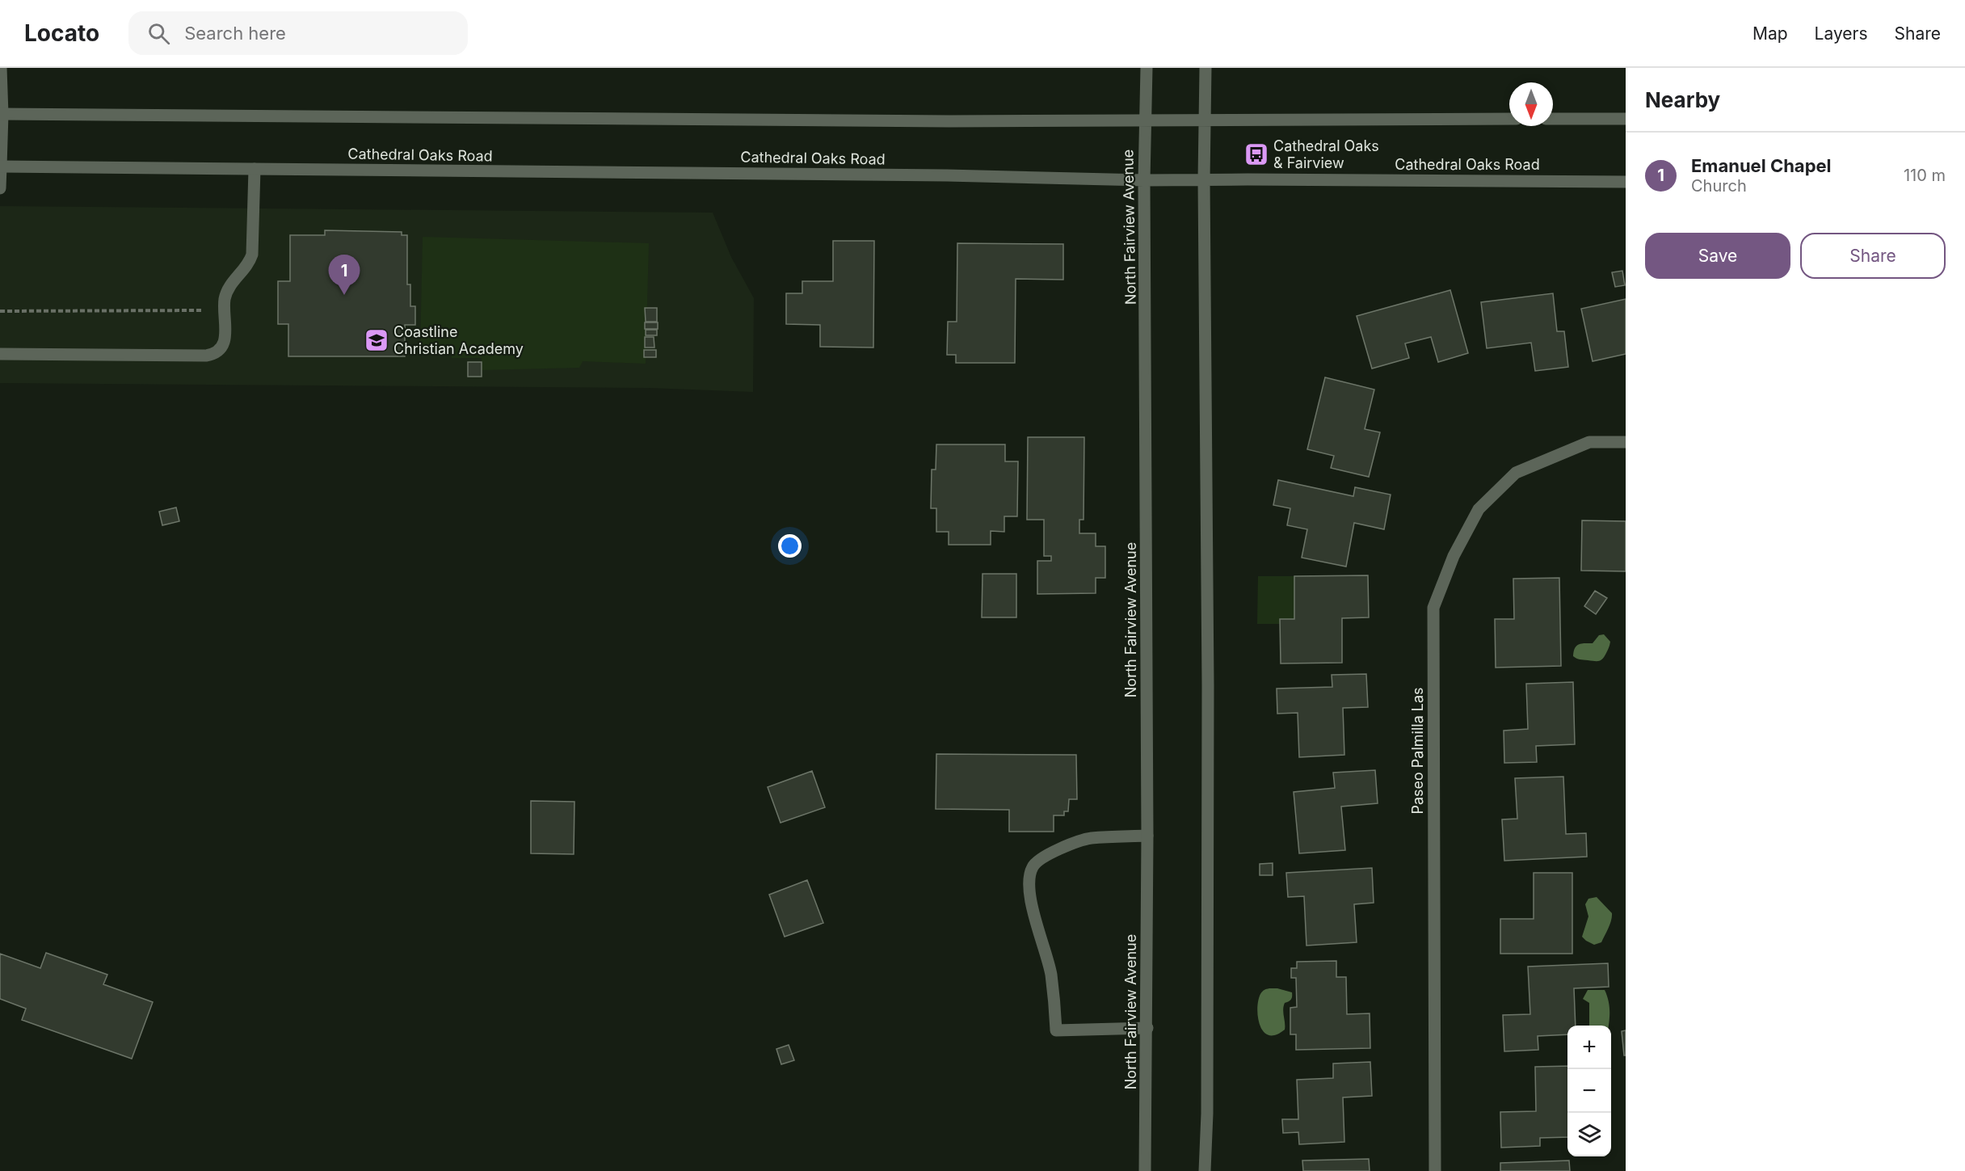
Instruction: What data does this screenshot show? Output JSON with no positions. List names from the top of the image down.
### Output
{
  "streets": {
    "main road": ["Cathedral Oaks Road", "North Fairview Avenue", "Paseo Palmilla Las"]
  },
  "crossings": [
    ["Cathedral Oaks Road", "North Fairview Avenue"]
  ],
  "places": {
    "bus stop": ["Cathedral Oaks & Fairview"],
    "school or university": ["Coastline Christian Academy"]
  },
  "north": "bottom",
  "page": {
    "header": "Locato",
    "search": "Search here",
    "nav": ["Map", "Layers", "Share"],
    "heading": "Nearby",
    "list": [
      {
        "mark": "1",
        "name": "Emanuel Chapel",
        "note": "Church",
        "value": "110 m"
      }
    ],
    "buttons": ["Save", "Share"],
    "pins": "1",
    "map_buttons": ["+", "−"]
  }
}
